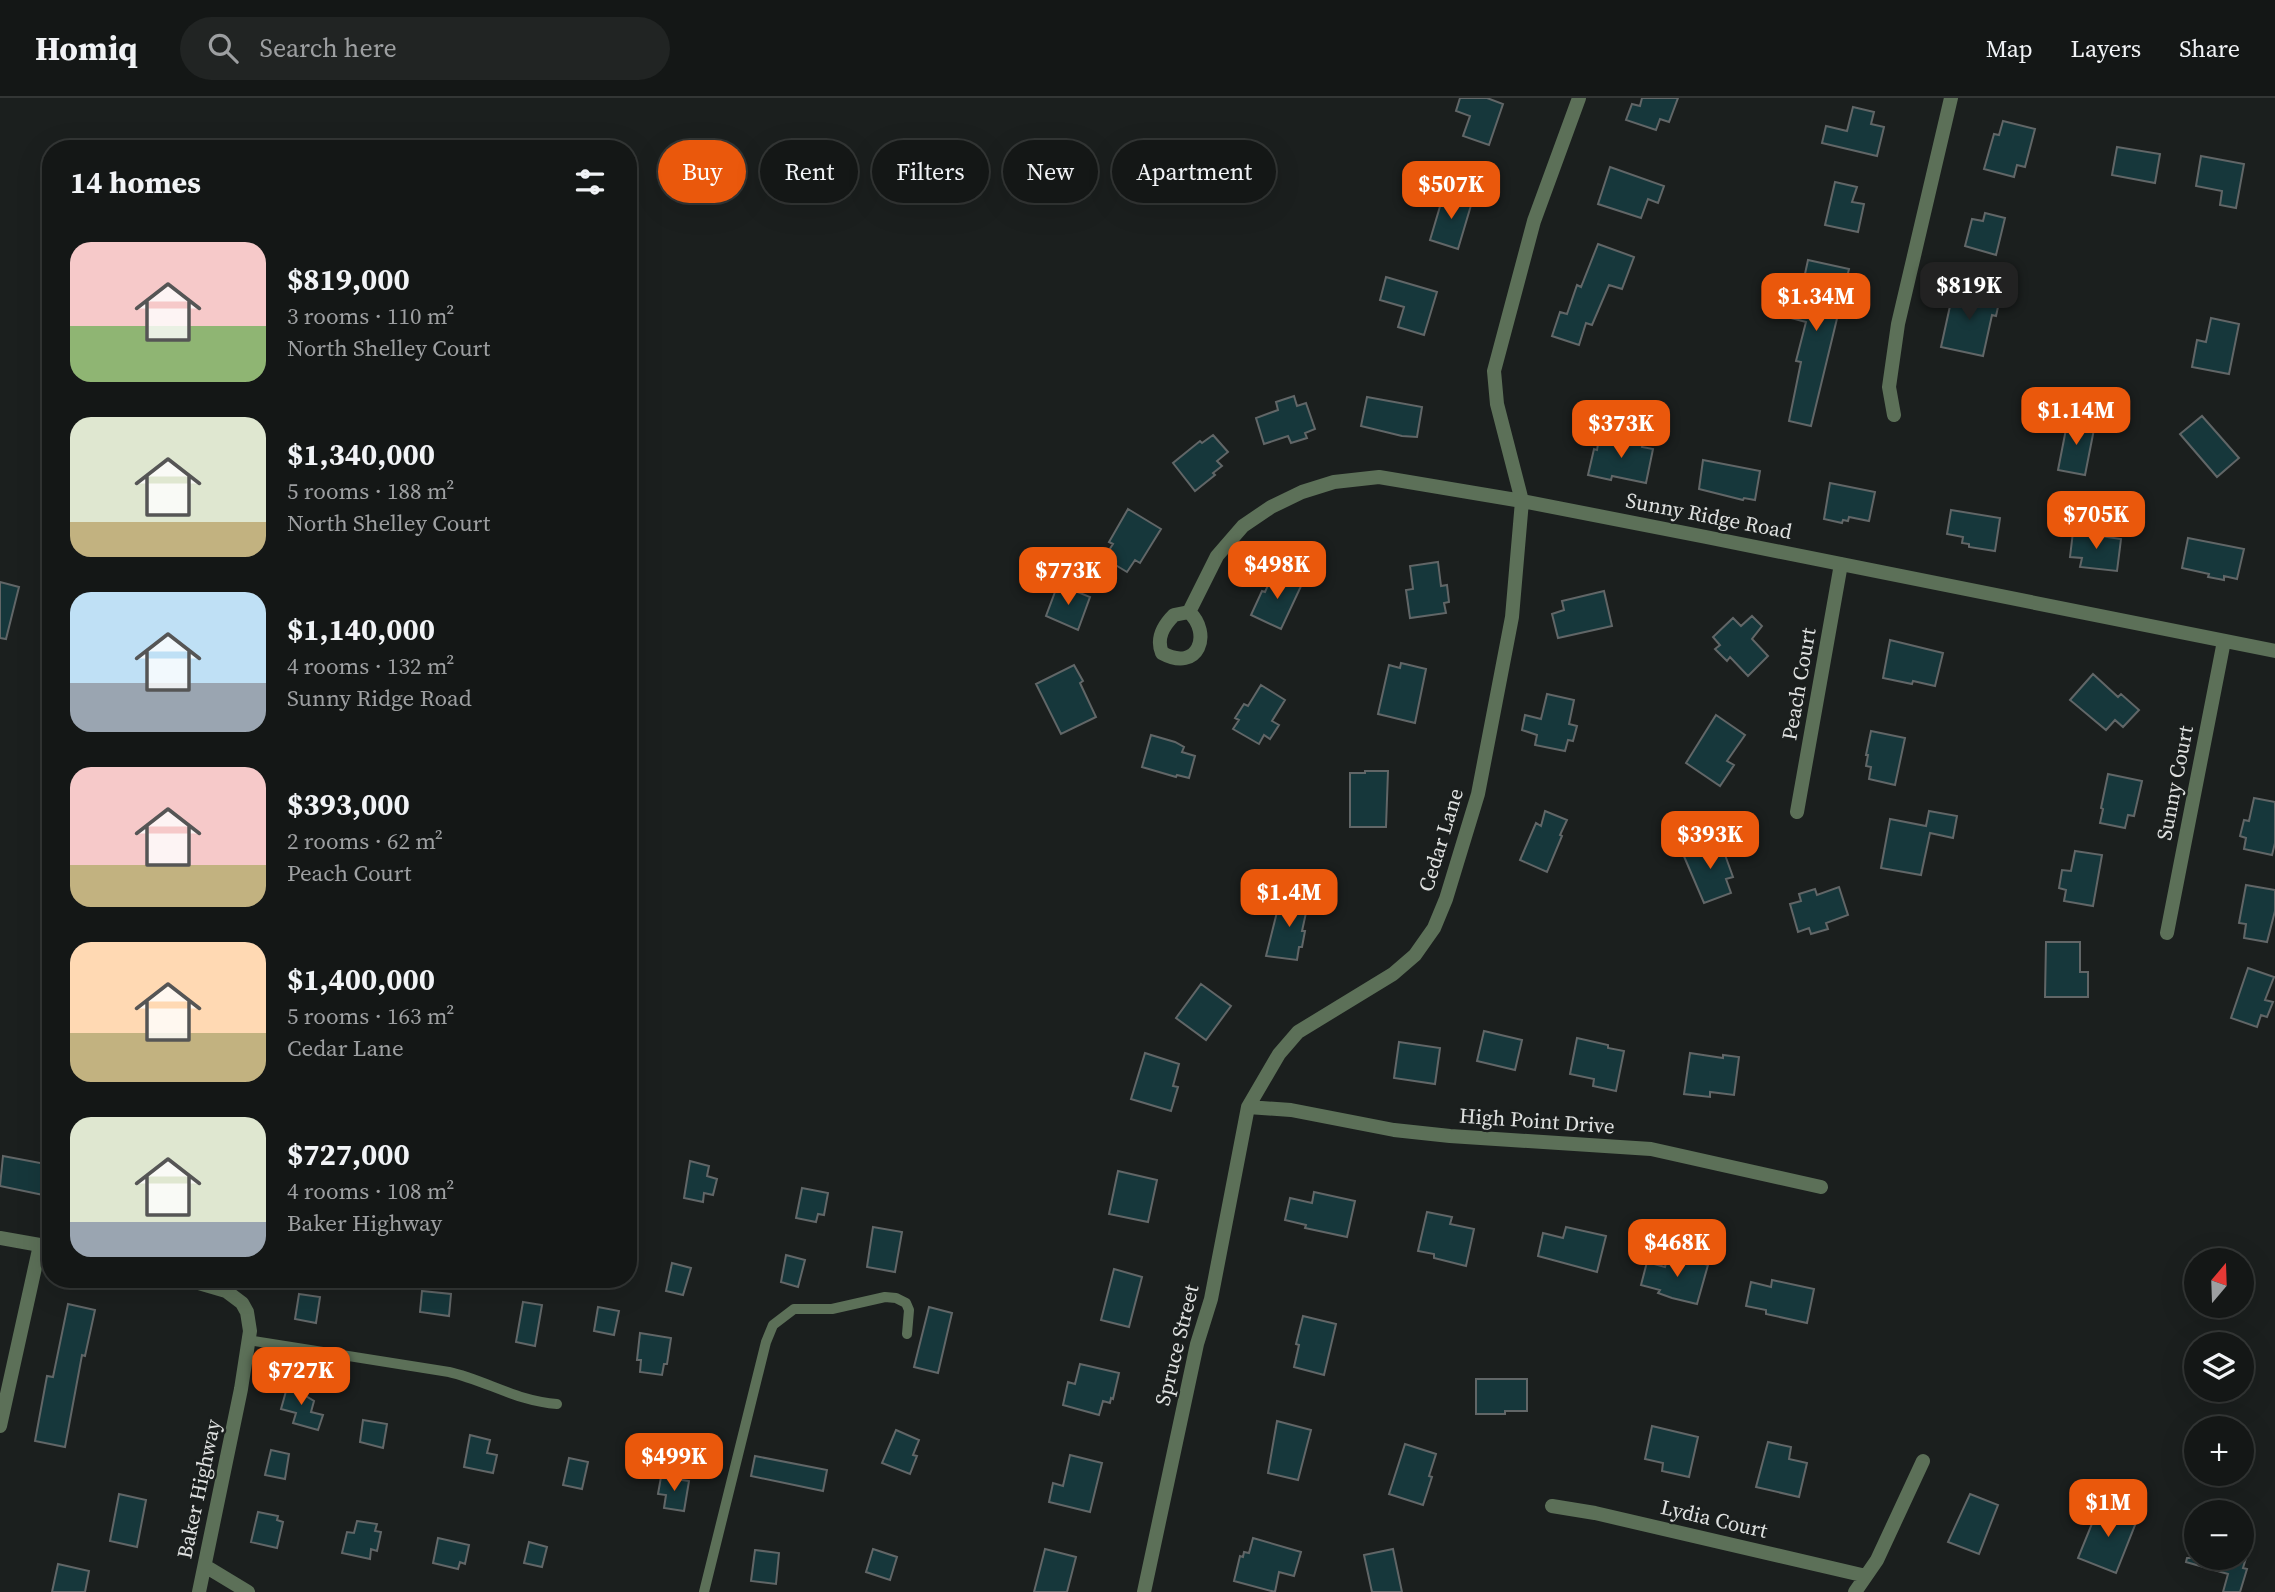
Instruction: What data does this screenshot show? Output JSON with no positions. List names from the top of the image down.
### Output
{
  "streets": {
    "street": [
      "Sunny Ridge Road",
      "Peach Court",
      "Sunny Court",
      "Cedar Lane",
      "High Point Drive",
      "Spruce Street",
      "Baker Highway",
      "Lydia Court"
    ]
  },
  "crossings": [
    ["Sunny Ridge Road", "Peach Court"],
    ["Sunny Ridge Road", "Sunny Court"],
    ["Sunny Ridge Road", "Cedar Lane"],
    ["Cedar Lane", "High Point Drive"],
    ["Cedar Lane", "Spruce Street"],
    ["High Point Drive", "Spruce Street"]
  ],
  "north": "top",
  "page": {
    "header": "Homiq",
    "search": "Search here",
    "nav": ["Map", "Layers", "Share"],
    "chip": [
      "Buy",
      "Rent",
      "Filters",
      "New",
      "Apartment"
    ],
    "heading": "14 homes",
    "price": [
      "$507K",
      "$819K",
      "$1.34M",
      "$1.14M",
      "$373K",
      "$705K",
      "$498K",
      "$773K",
      "$393K",
      "$1.4M",
      "$468K",
      "$727K",
      "$499K",
      "$1M"
    ],
    "list": [
      {
        "name": "$819,000",
        "note": "3 rooms · 110 m² · North Shelley Court"
      },
      {
        "name": "$1,340,000",
        "note": "5 rooms · 188 m² · North Shelley Court"
      },
      {
        "name": "$1,140,000",
        "note": "4 rooms · 132 m² · Sunny Ridge Road"
      },
      {
        "name": "$393,000",
        "note": "2 rooms · 62 m² · Peach Court"
      },
      {
        "name": "$1,400,000",
        "note": "5 rooms · 163 m² · Cedar Lane"
      },
      {
        "name": "$727,000",
        "note": "4 rooms · 108 m² · Baker Highway"
      }
    ],
    "map_buttons": ["+", "−"]
  }
}
